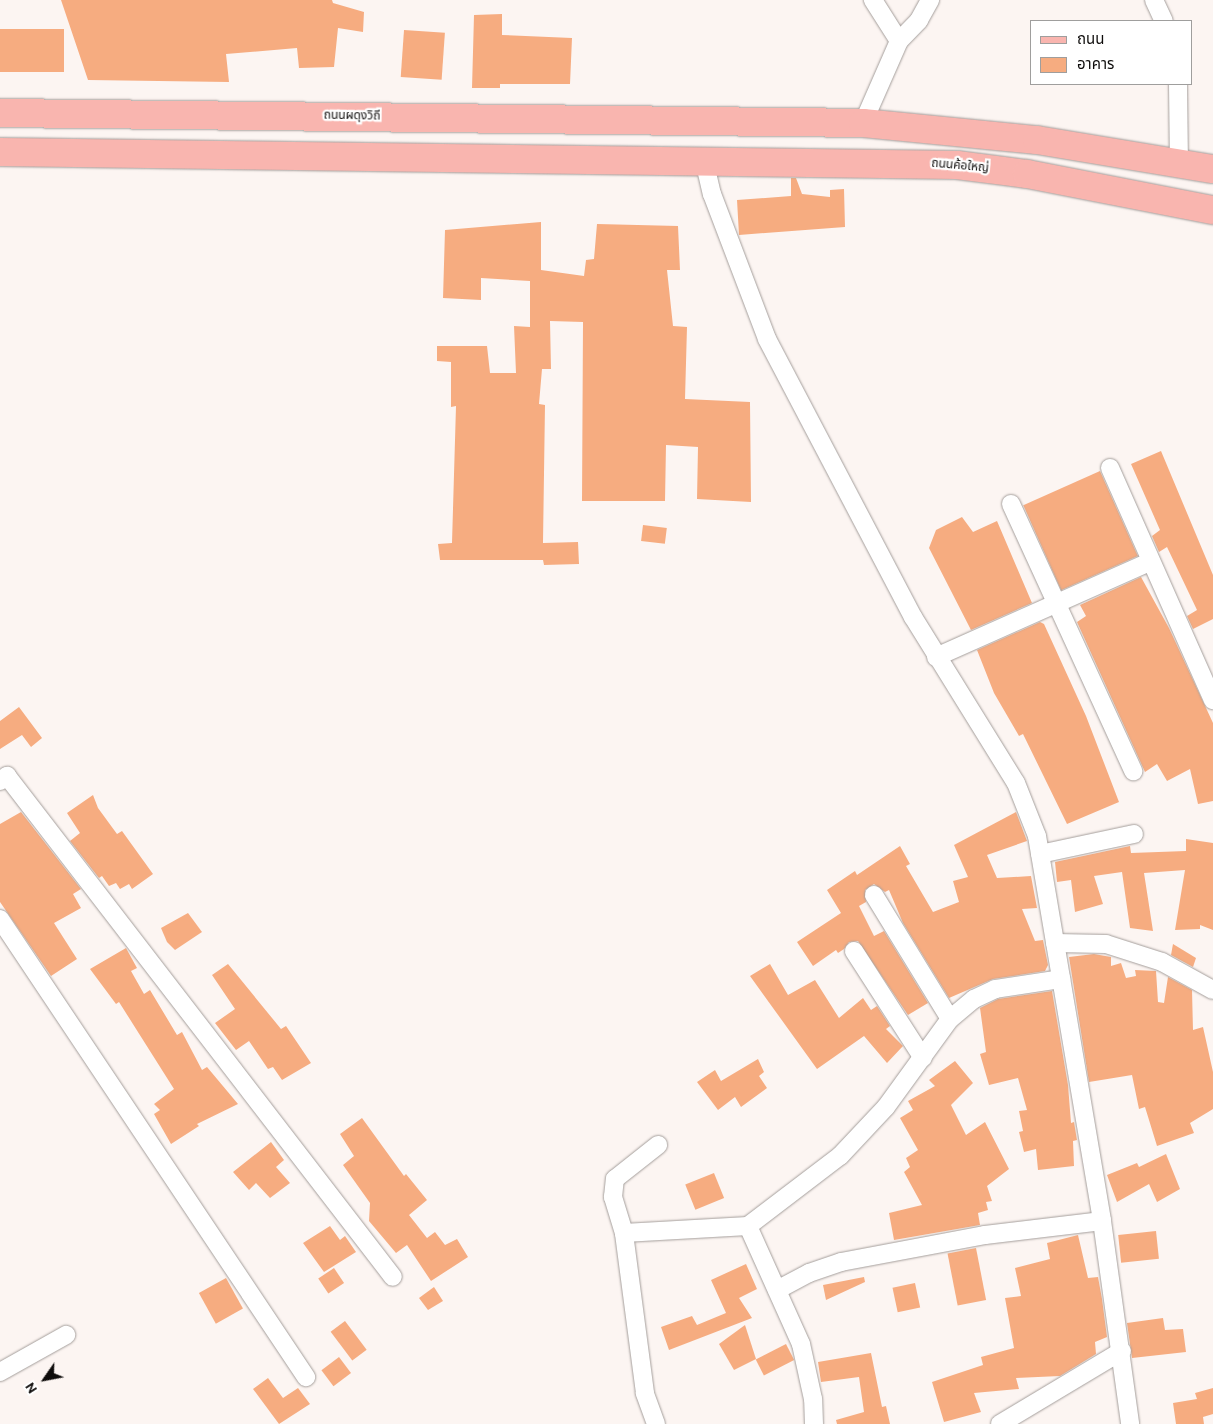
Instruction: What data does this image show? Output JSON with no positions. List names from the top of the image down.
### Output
{
  "streets": {
    "main road": ["ถนนผดุงวิถี", "ถนนค้อใหญ่"]
  },
  "legend": ["ถนน", "อาคาร"],
  "north": "bottom left"
}
